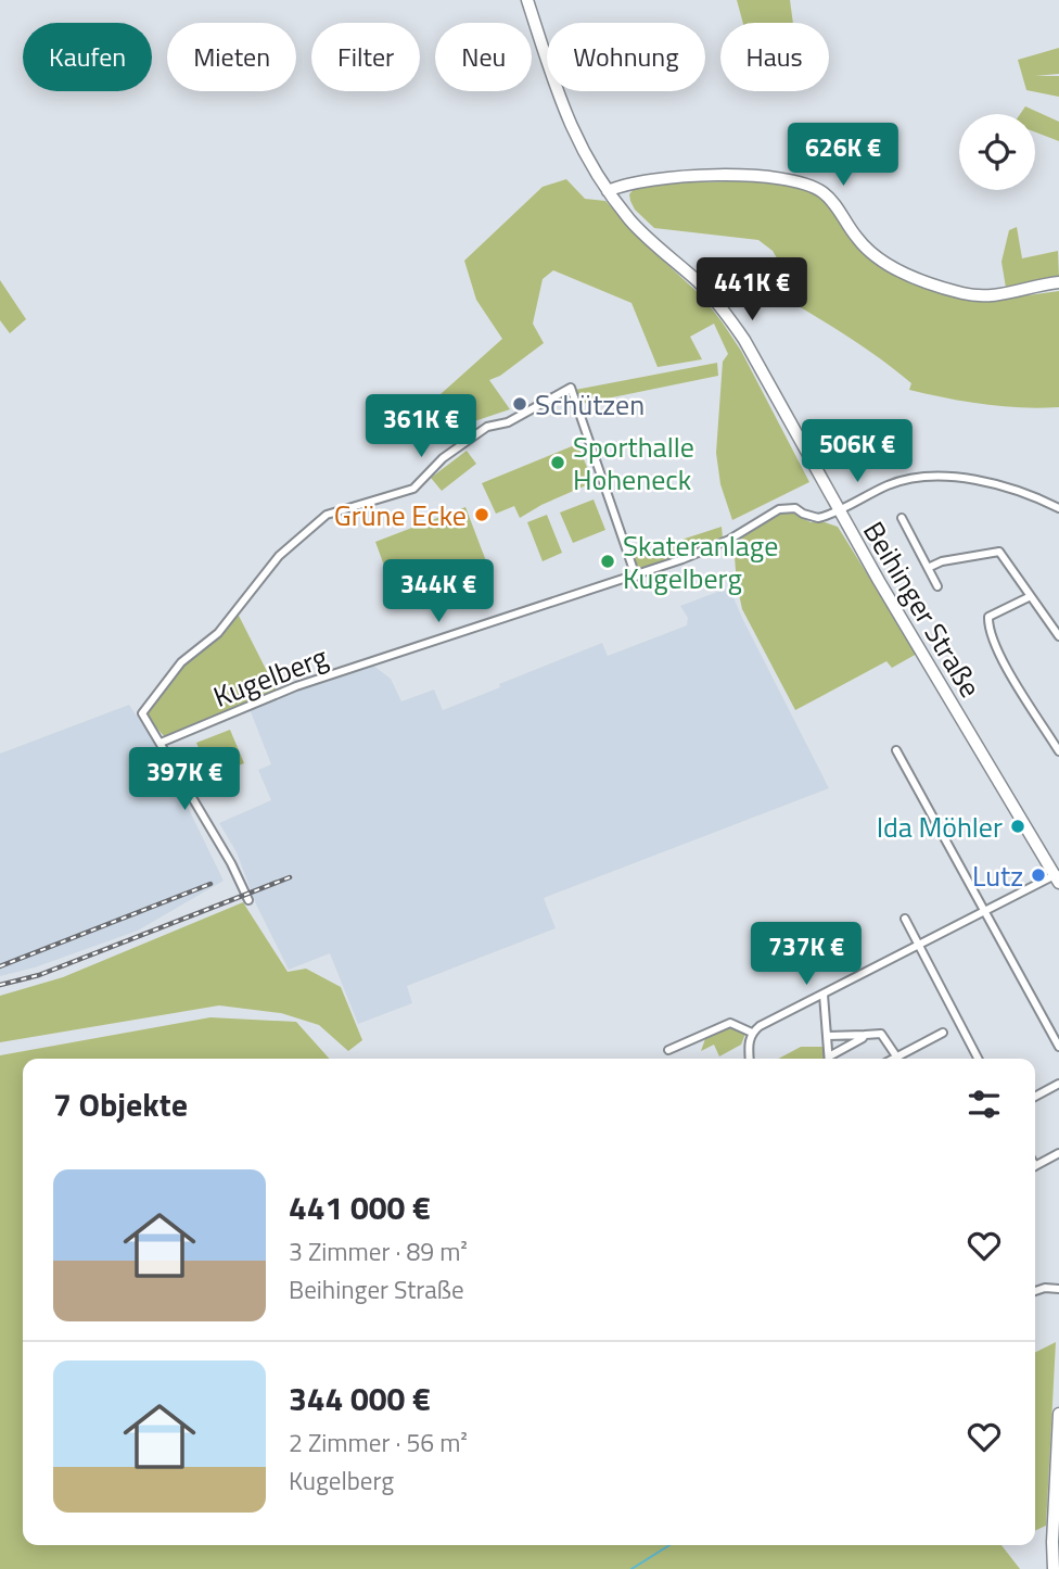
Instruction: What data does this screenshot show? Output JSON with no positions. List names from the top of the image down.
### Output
{
  "streets": {
    "main road": ["Beihinger Straße"],
    "street": ["Kugelberg"]
  },
  "crossings": [
    ["Beihinger Straße", "Kugelberg"]
  ],
  "places": [
    "Schützen",
    "Sporthalle Hoheneck",
    "Grüne Ecke",
    "Skateranlage Kugelberg",
    "Ida Möhler",
    "Lutz"
  ],
  "page": {
    "chip": [
      "Kaufen",
      "Mieten",
      "Filter",
      "Neu",
      "Wohnung",
      "Haus"
    ],
    "price": [
      "626K €",
      "441K €",
      "361K €",
      "506K €",
      "344K €",
      "397K €",
      "737K €"
    ],
    "heading": "7 Objekte",
    "list": [
      {
        "name": "441 000 €",
        "note": "3 Zimmer · 89 m² · Beihinger Straße"
      },
      {
        "name": "344 000 €",
        "note": "2 Zimmer · 56 m² · Kugelberg"
      }
    ]
  }
}
